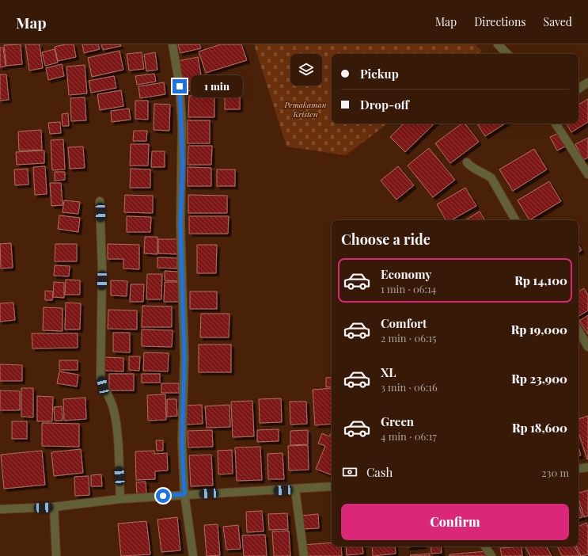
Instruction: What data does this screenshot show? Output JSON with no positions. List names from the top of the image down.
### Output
{
  "parks": ["Pemakaman Kristen"],
  "page": {
    "header": "Map",
    "nav": ["Map", "Directions", "Saved"],
    "banner": ["Pickup", "Drop-off"],
    "bubble": "1 min",
    "heading": "Choose a ride",
    "list": [
      {
        "name": "Economy",
        "note": "1 min · 06:14",
        "value": "Rp 14,100"
      },
      {
        "name": "Comfort",
        "note": "2 min · 06:15",
        "value": "Rp 19,000"
      },
      {
        "name": "XL",
        "note": "3 min · 06:16",
        "value": "Rp 23,900"
      },
      {
        "name": "Green",
        "note": "4 min · 06:17",
        "value": "Rp 18,600"
      }
    ],
    "pay": ["Cash", "230 m"],
    "buttons": "Confirm"
  }
}
